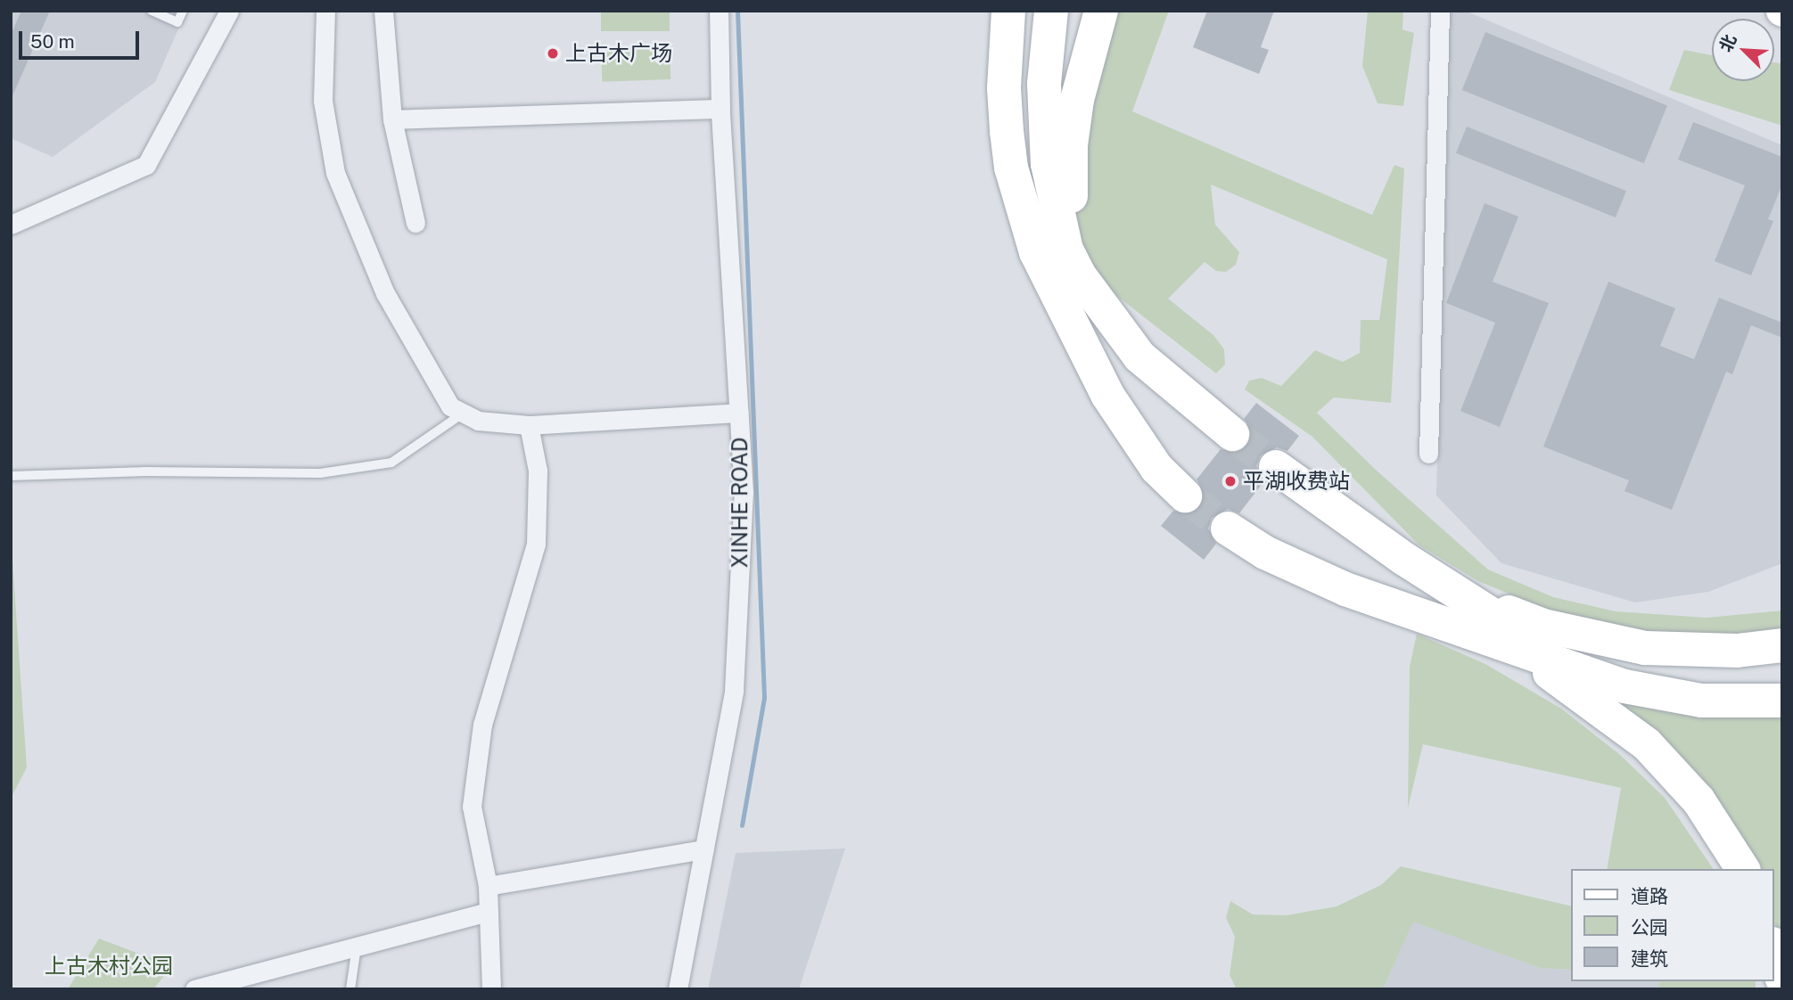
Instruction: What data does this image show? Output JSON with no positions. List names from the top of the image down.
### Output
{
  "streets": {
    "street": ["XINHE ROAD"]
  },
  "parks": ["上古木村公园"],
  "places": ["上古木广场", "平湖收费站"],
  "legend": ["道路", "公园", "建筑"],
  "scale_bar": "50 m",
  "north": "top left"
}
